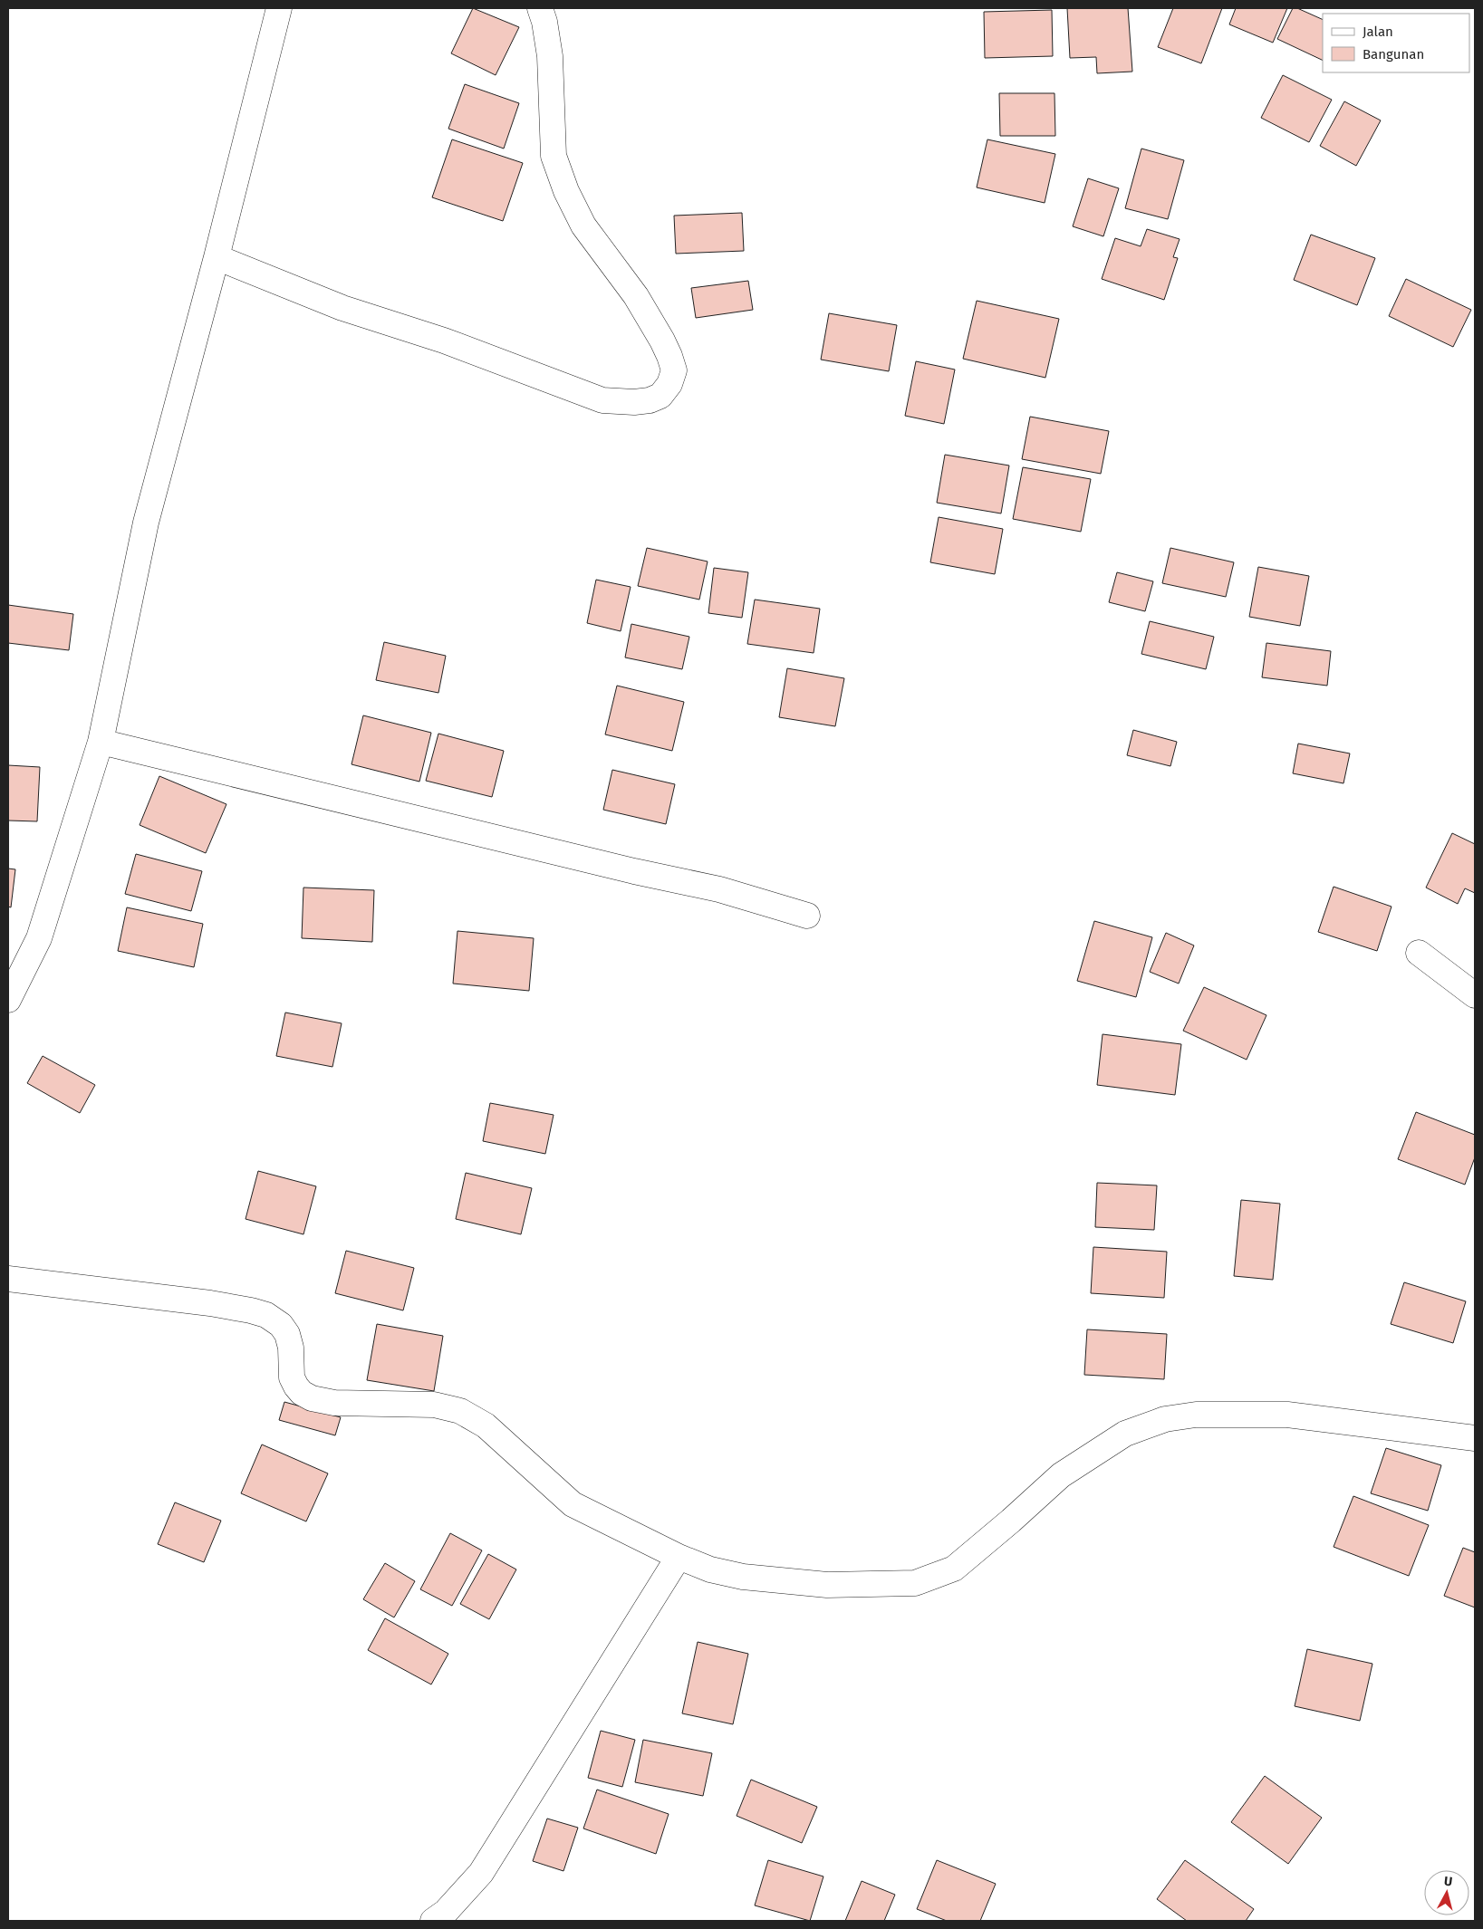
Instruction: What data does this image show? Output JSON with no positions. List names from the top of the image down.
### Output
{
  "legend": ["Jalan", "Bangunan"],
  "north": "top"
}
